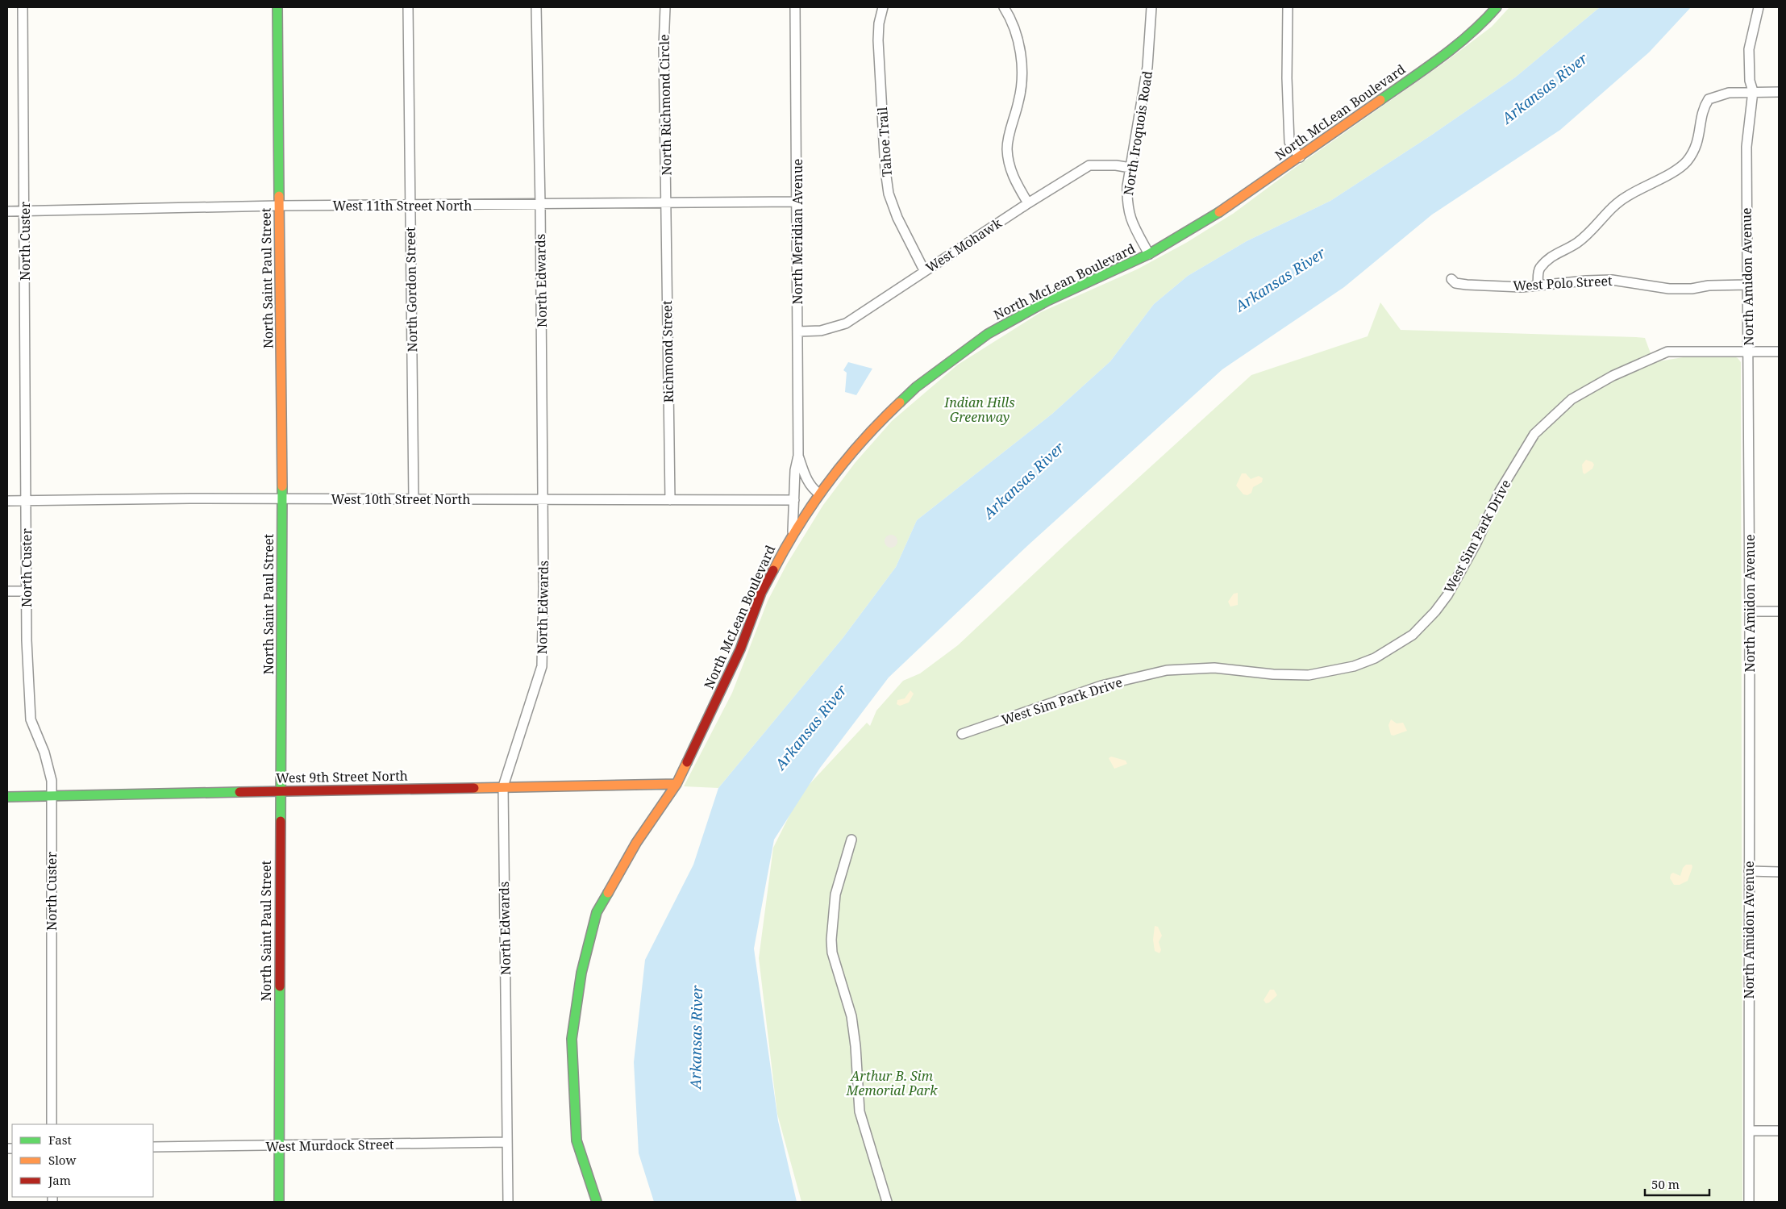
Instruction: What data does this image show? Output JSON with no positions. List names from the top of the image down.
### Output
{
  "streets": {
    "street": [
      "North Richmond Circle",
      "North McLean Boulevard",
      "North Iroquois Road",
      "Tahoe Trail",
      "West 11th Street North",
      "North Meridian Avenue",
      "North Custer",
      "West Mohawk",
      "North Amidon Avenue",
      "North Saint Paul Street",
      "North Edwards",
      "West Polo Street",
      "North Gordon Street",
      "Richmond Street",
      "West 10th Street North",
      "West Sim Park Drive",
      "West 9th Street North",
      "West Murdock Street"
    ]
  },
  "crossings": [
    ["North Richmond Circle", "West 11th Street North"],
    ["North Richmond Circle", "Richmond Street"],
    ["North McLean Boulevard", "North Iroquois Road"],
    ["North McLean Boulevard", "North Meridian Avenue"],
    ["North McLean Boulevard", "West 9th Street North"],
    ["North Iroquois Road", "West Mohawk"],
    ["Tahoe Trail", "West Mohawk"],
    ["West 11th Street North", "North Meridian Avenue"],
    ["West 11th Street North", "North Custer"],
    ["West 11th Street North", "North Saint Paul Street"],
    ["West 11th Street North", "North Edwards"],
    ["West 11th Street North", "North Gordon Street"],
    ["West 11th Street North", "Richmond Street"],
    ["North Meridian Avenue", "West Mohawk"],
    ["North Meridian Avenue", "West 10th Street North"],
    ["North Custer", "West 10th Street North"],
    ["North Custer", "West 9th Street North"],
    ["North Amidon Avenue", "West Polo Street"],
    ["North Amidon Avenue", "West Sim Park Drive"],
    ["North Saint Paul Street", "West 10th Street North"],
    ["North Saint Paul Street", "West 9th Street North"],
    ["North Saint Paul Street", "West Murdock Street"],
    ["North Edwards", "West 10th Street North"],
    ["North Edwards", "West 9th Street North"],
    ["North Edwards", "West Murdock Street"],
    ["North Gordon Street", "West 10th Street North"],
    ["Richmond Street", "West 10th Street North"]
  ],
  "water": ["Arkansas River"],
  "parks": ["Indian Hills Greenway", "Arthur B. Sim Memorial Park"],
  "legend": ["Fast", "Slow", "Jam"],
  "scale_bar": "50 m"
}
